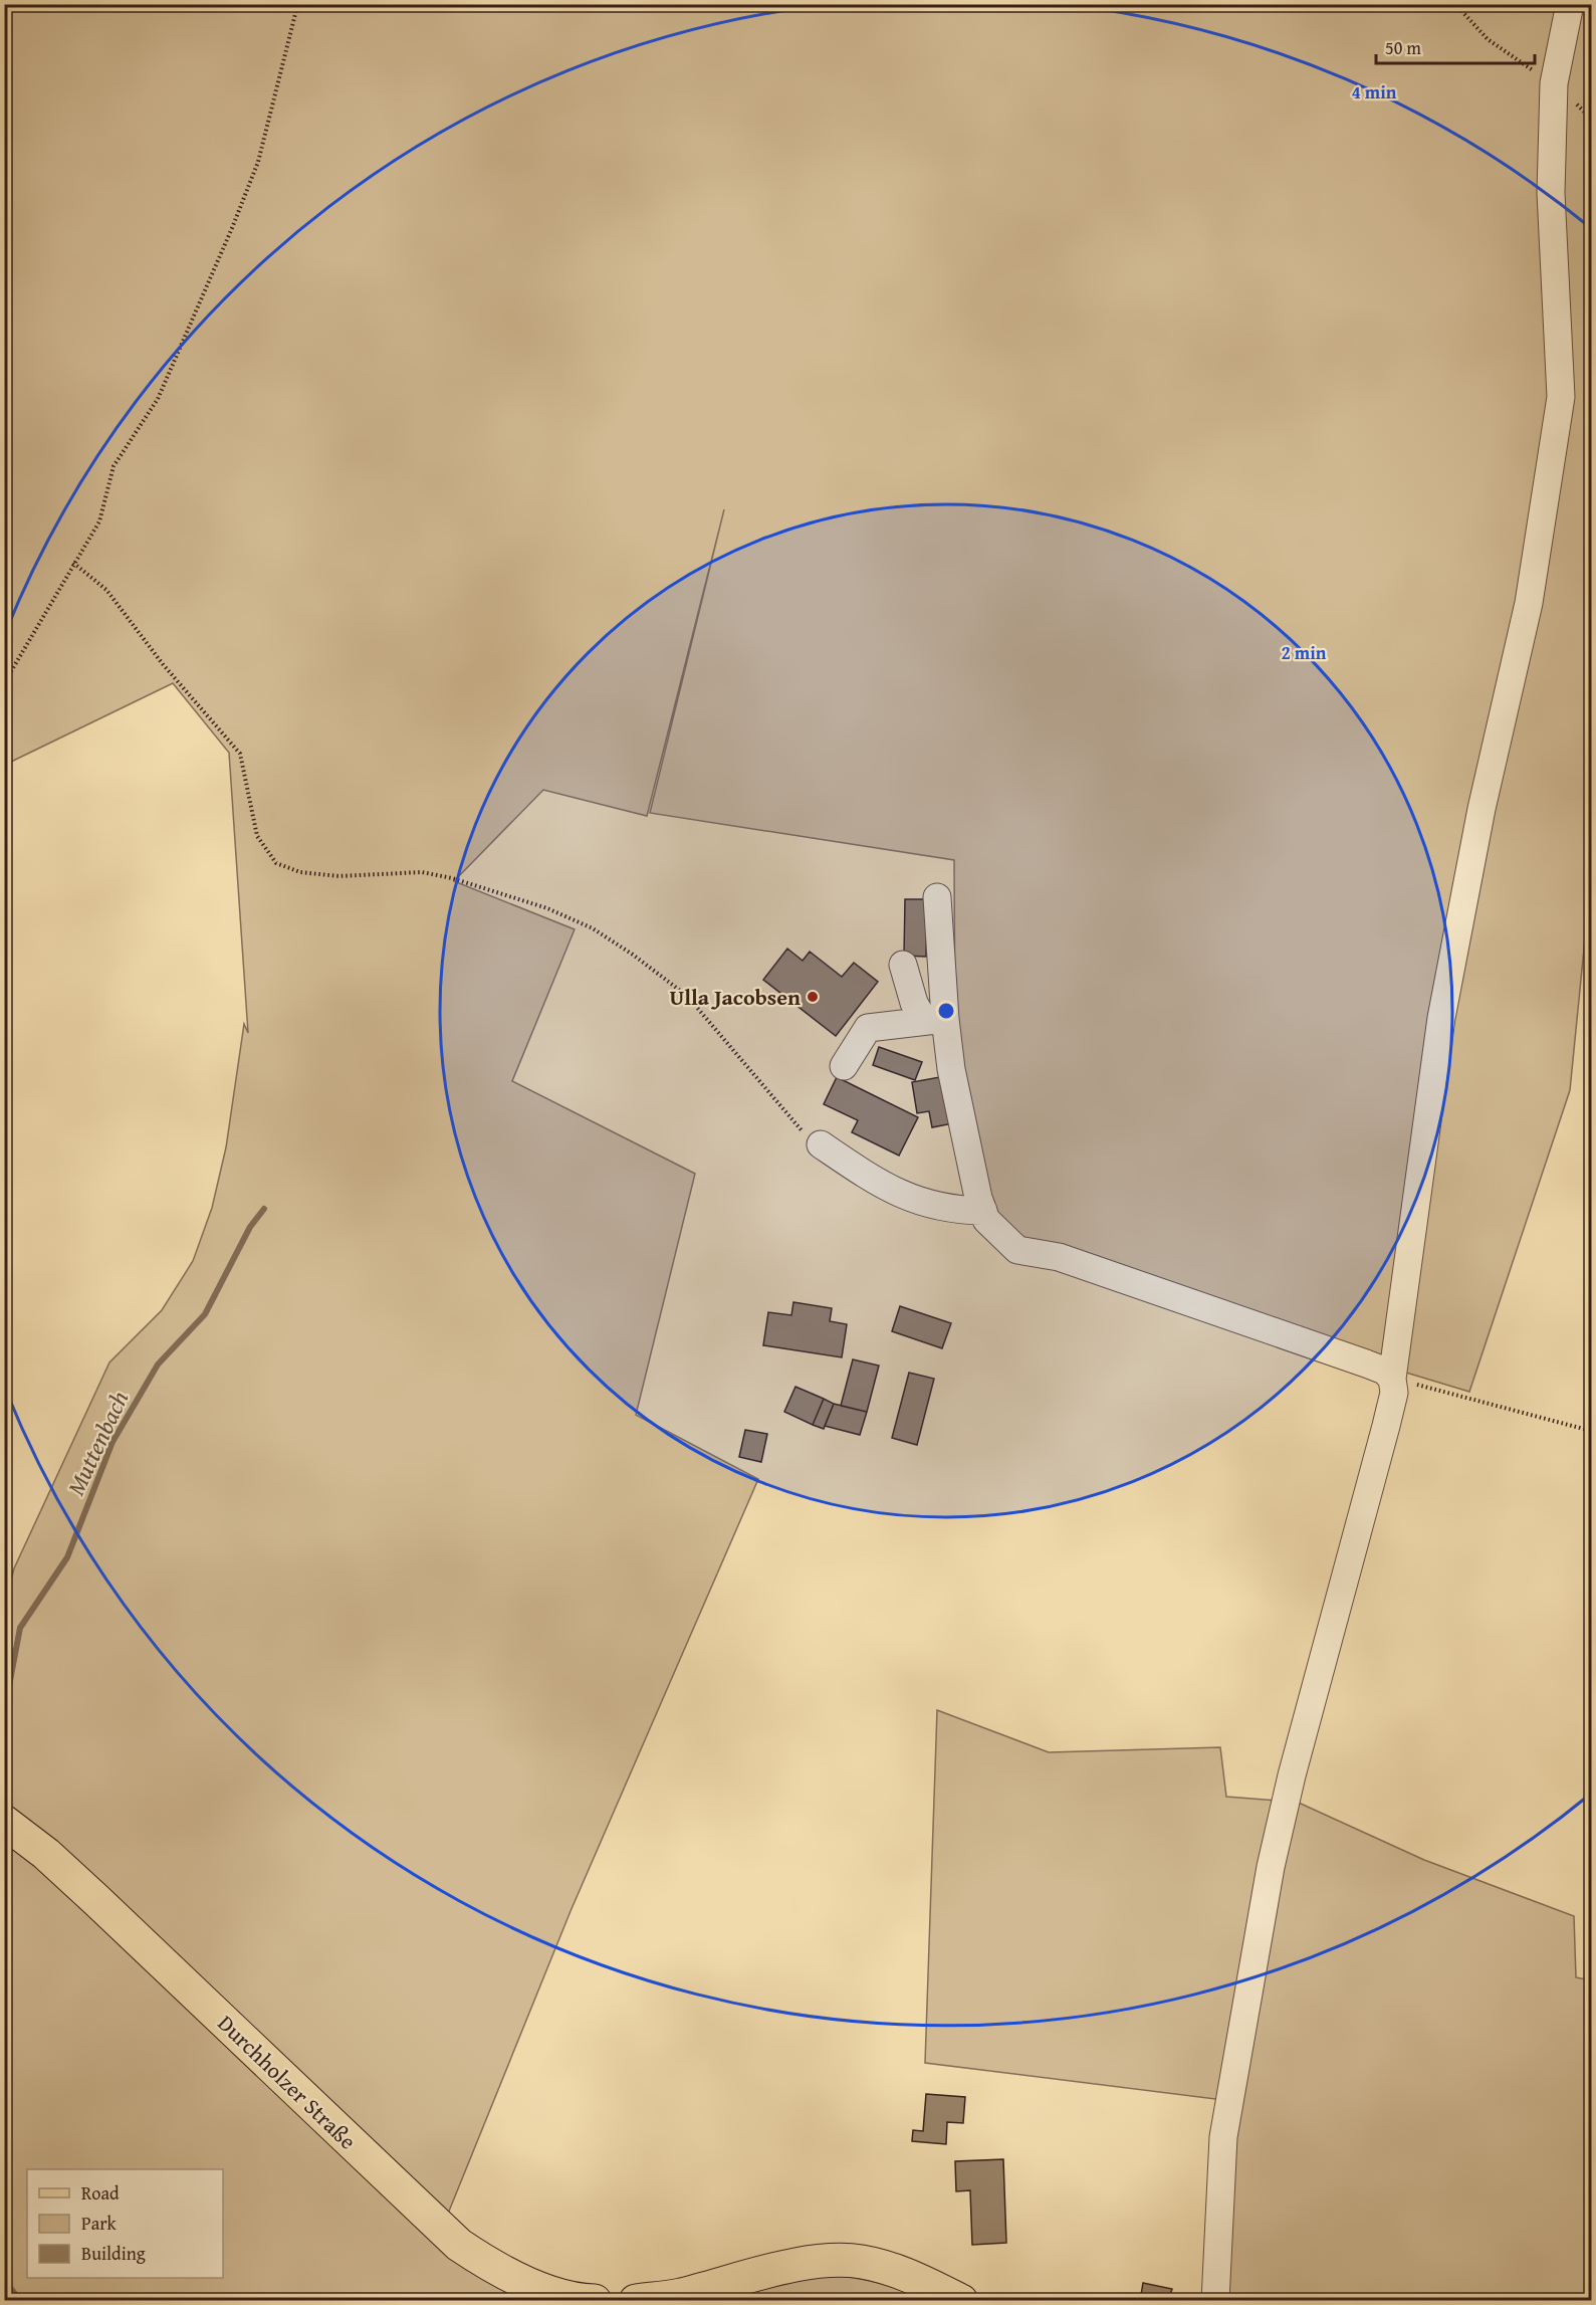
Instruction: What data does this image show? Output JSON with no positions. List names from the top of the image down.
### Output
{
  "streets": {
    "main road": ["Durchholzer Straße"]
  },
  "water": ["Muttenbach"],
  "places": ["Ulla Jacobsen"],
  "legend": ["Road", "Park", "Building"],
  "scale_bar": "50 m",
  "rings": ["4 min", "2 min"]
}
